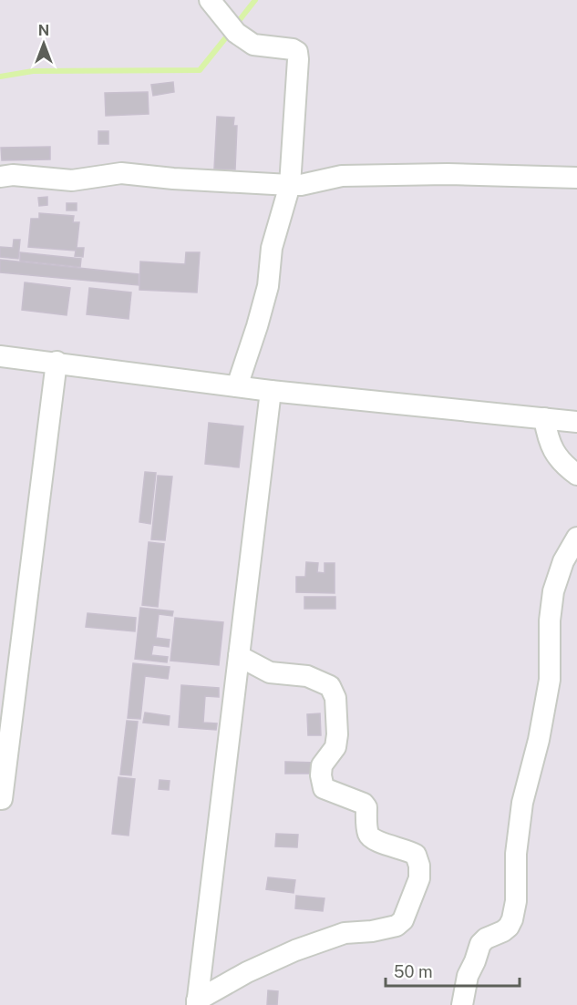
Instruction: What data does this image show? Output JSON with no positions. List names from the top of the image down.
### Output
{
  "scale_bar": "50 m",
  "north": "top"
}
